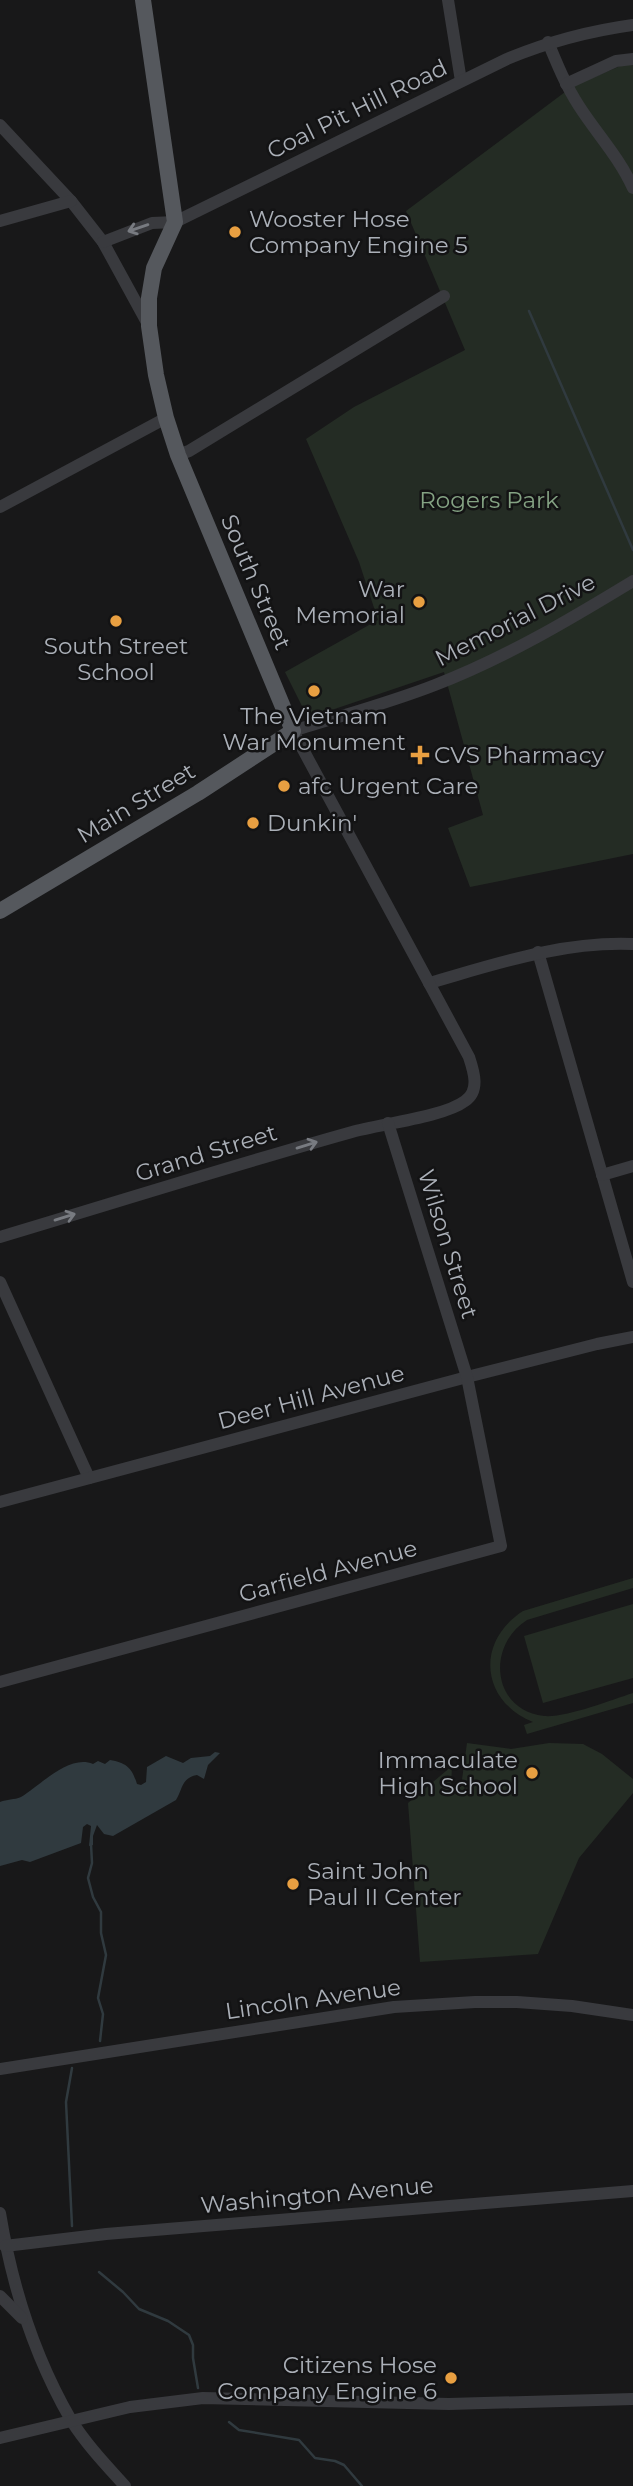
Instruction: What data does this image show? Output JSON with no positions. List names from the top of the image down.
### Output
{
  "streets": {
    "main road": ["South Street", "Main Street"],
    "street": [
      "Coal Pit Hill Road",
      "Memorial Drive",
      "Grand Street",
      "Wilson Street",
      "Deer Hill Avenue",
      "Garfield Avenue",
      "Lincoln Avenue",
      "Washington Avenue"
    ]
  },
  "crossings": [
    ["Coal Pit Hill Road", "South Street"],
    ["South Street", "Memorial Drive"],
    ["South Street", "Main Street"],
    ["South Street", "Grand Street"],
    ["Memorial Drive", "Main Street"],
    ["Grand Street", "Wilson Street"],
    ["Wilson Street", "Deer Hill Avenue"],
    ["Wilson Street", "Garfield Avenue"],
    ["Deer Hill Avenue", "Garfield Avenue"]
  ],
  "one_way": ["Grand Street"],
  "parks": ["Rogers Park"],
  "places": {
    "other": [
      "Wooster Hose Company Engine 5",
      "War Memorial",
      "South Street School",
      "The Vietnam War Monument",
      "afc Urgent Care",
      "Dunkin'",
      "Immaculate High School",
      "Saint John Paul II Center",
      "Citizens Hose Company Engine 6"
    ],
    "health": ["CVS Pharmacy"]
  }
}
